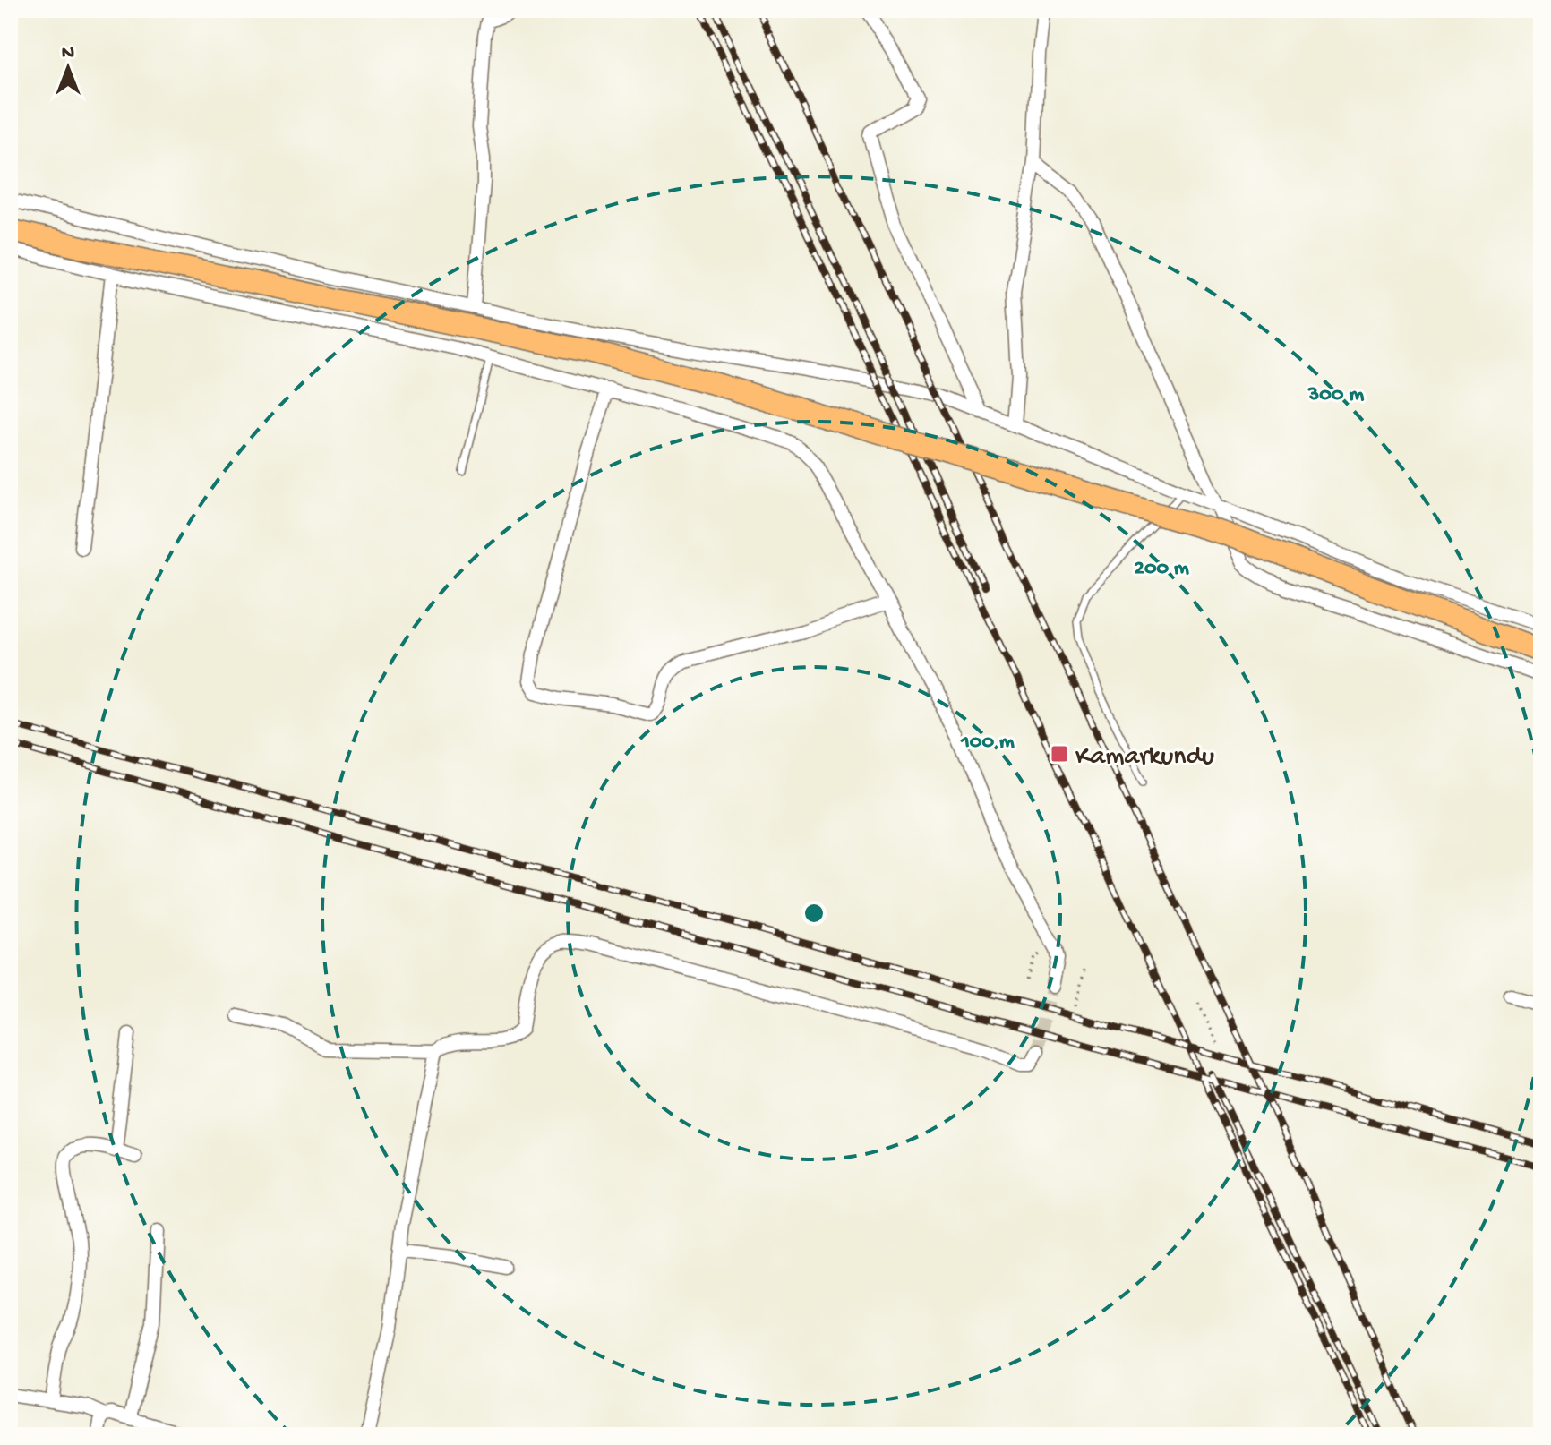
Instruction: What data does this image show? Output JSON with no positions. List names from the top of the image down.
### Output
{
  "places": {
    "transit": ["Kamarkundu"]
  },
  "north": "top",
  "rings": ["300 m", "200 m", "100 m"]
}
